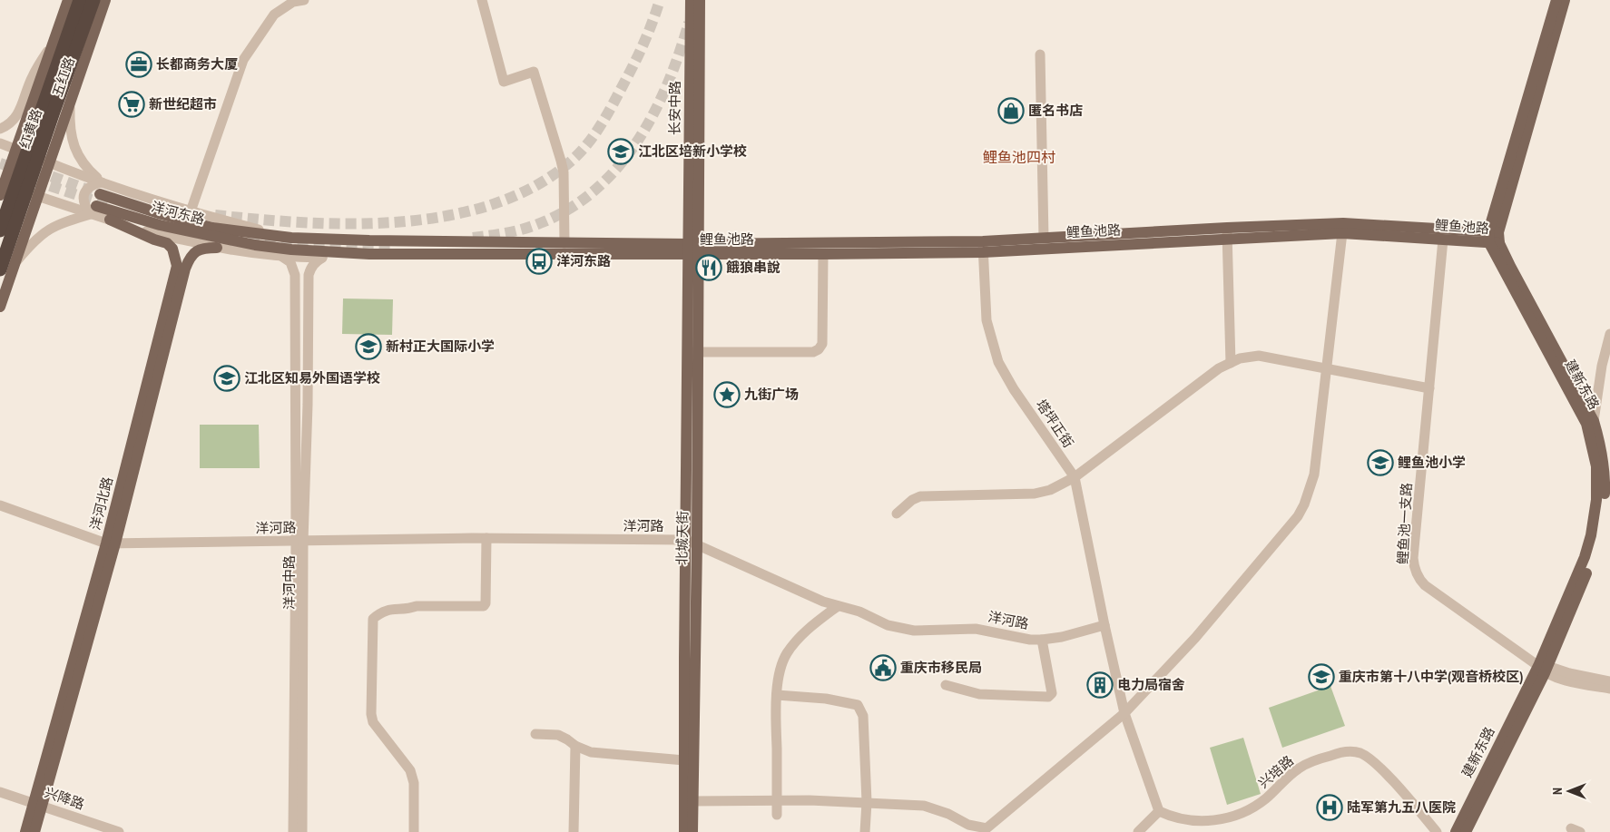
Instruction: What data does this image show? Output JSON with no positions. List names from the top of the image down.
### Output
{
  "streets": {
    "highway": ["红黄路"],
    "main road": [
      "五红路",
      "长安中路",
      "洋河东路",
      "鲤鱼池路",
      "建新东路",
      "洋河北路",
      "北城天街"
    ],
    "street": [
      "塔坪正街",
      "鲤鱼池一支路",
      "洋河路",
      "洋河中路",
      "兴培路",
      "兴降路"
    ]
  },
  "crossings": [
    ["长安中路", "洋河东路"],
    ["长安中路", "鲤鱼池路"],
    ["长安中路", "北城天街"],
    ["洋河东路", "鲤鱼池路"],
    ["洋河东路", "北城天街"],
    ["鲤鱼池路", "建新东路"],
    ["鲤鱼池路", "塔坪正街"],
    ["鲤鱼池路", "鲤鱼池一支路"],
    ["鲤鱼池路", "北城天街"],
    ["建新东路", "鲤鱼池一支路"],
    ["塔坪正街", "洋河路"],
    ["洋河北路", "洋河路"],
    ["洋河北路", "兴降路"],
    ["洋河路", "北城天街"],
    ["洋河路", "洋河中路"]
  ],
  "districts": ["鲤鱼池四村"],
  "places": {
    "office": ["长都商务大厦"],
    "supermarket": ["新世纪超市"],
    "shop": ["匿名书店"],
    "school or university": [
      "江北区培新小学校",
      "新村正大国际小学",
      "江北区知易外国语学校",
      "鲤鱼池小学",
      "重庆市第十八中学(观音桥校区)"
    ],
    "bus stop": ["洋河东路"],
    "restaurant": ["餓狼串說"],
    "place": ["九街广场"],
    "public building": ["重庆市移民局"],
    "building": ["电力局宿舍"],
    "hospital": ["陆军第九五八医院"]
  },
  "north": "left"
}
